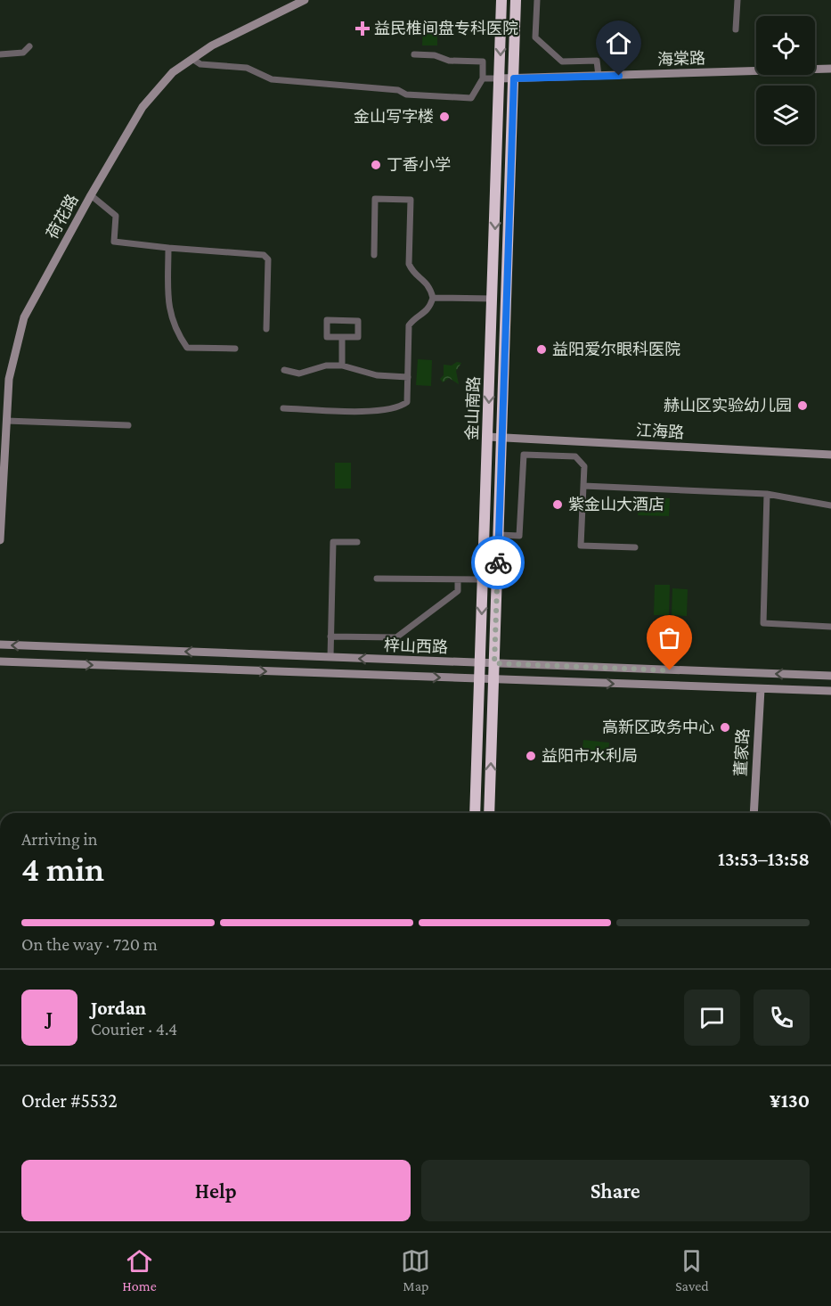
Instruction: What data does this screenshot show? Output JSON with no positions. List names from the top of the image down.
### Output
{
  "streets": {
    "highway": ["金山南路"],
    "street": [
      "海棠路",
      "荷花路",
      "江海路",
      "梓山西路",
      "董家路"
    ]
  },
  "crossings": [
    ["海棠路", "金山南路"],
    ["金山南路", "江海路"],
    ["金山南路", "梓山西路"],
    ["梓山西路", "董家路"]
  ],
  "places": {
    "health": ["益民椎间盘专科医院"],
    "other": [
      "金山写字楼",
      "丁香小学",
      "益阳爱尔眼科医院",
      "赫山区实验幼儿园",
      "紫金山大酒店",
      "高新区政务中心",
      "益阳市水利局"
    ]
  },
  "page": {
    "heading": ["4 min", "Arriving in", "13:53–13:58"],
    "panel": [
      "Jordan",
      "Courier · 4.4",
      "Order #5532",
      "¥130"
    ],
    "bar": "On the way · 720 m",
    "round": "J",
    "buttons": ["Help", "Share"],
    "tabs": ["Home", "Map", "Saved"]
  }
}
